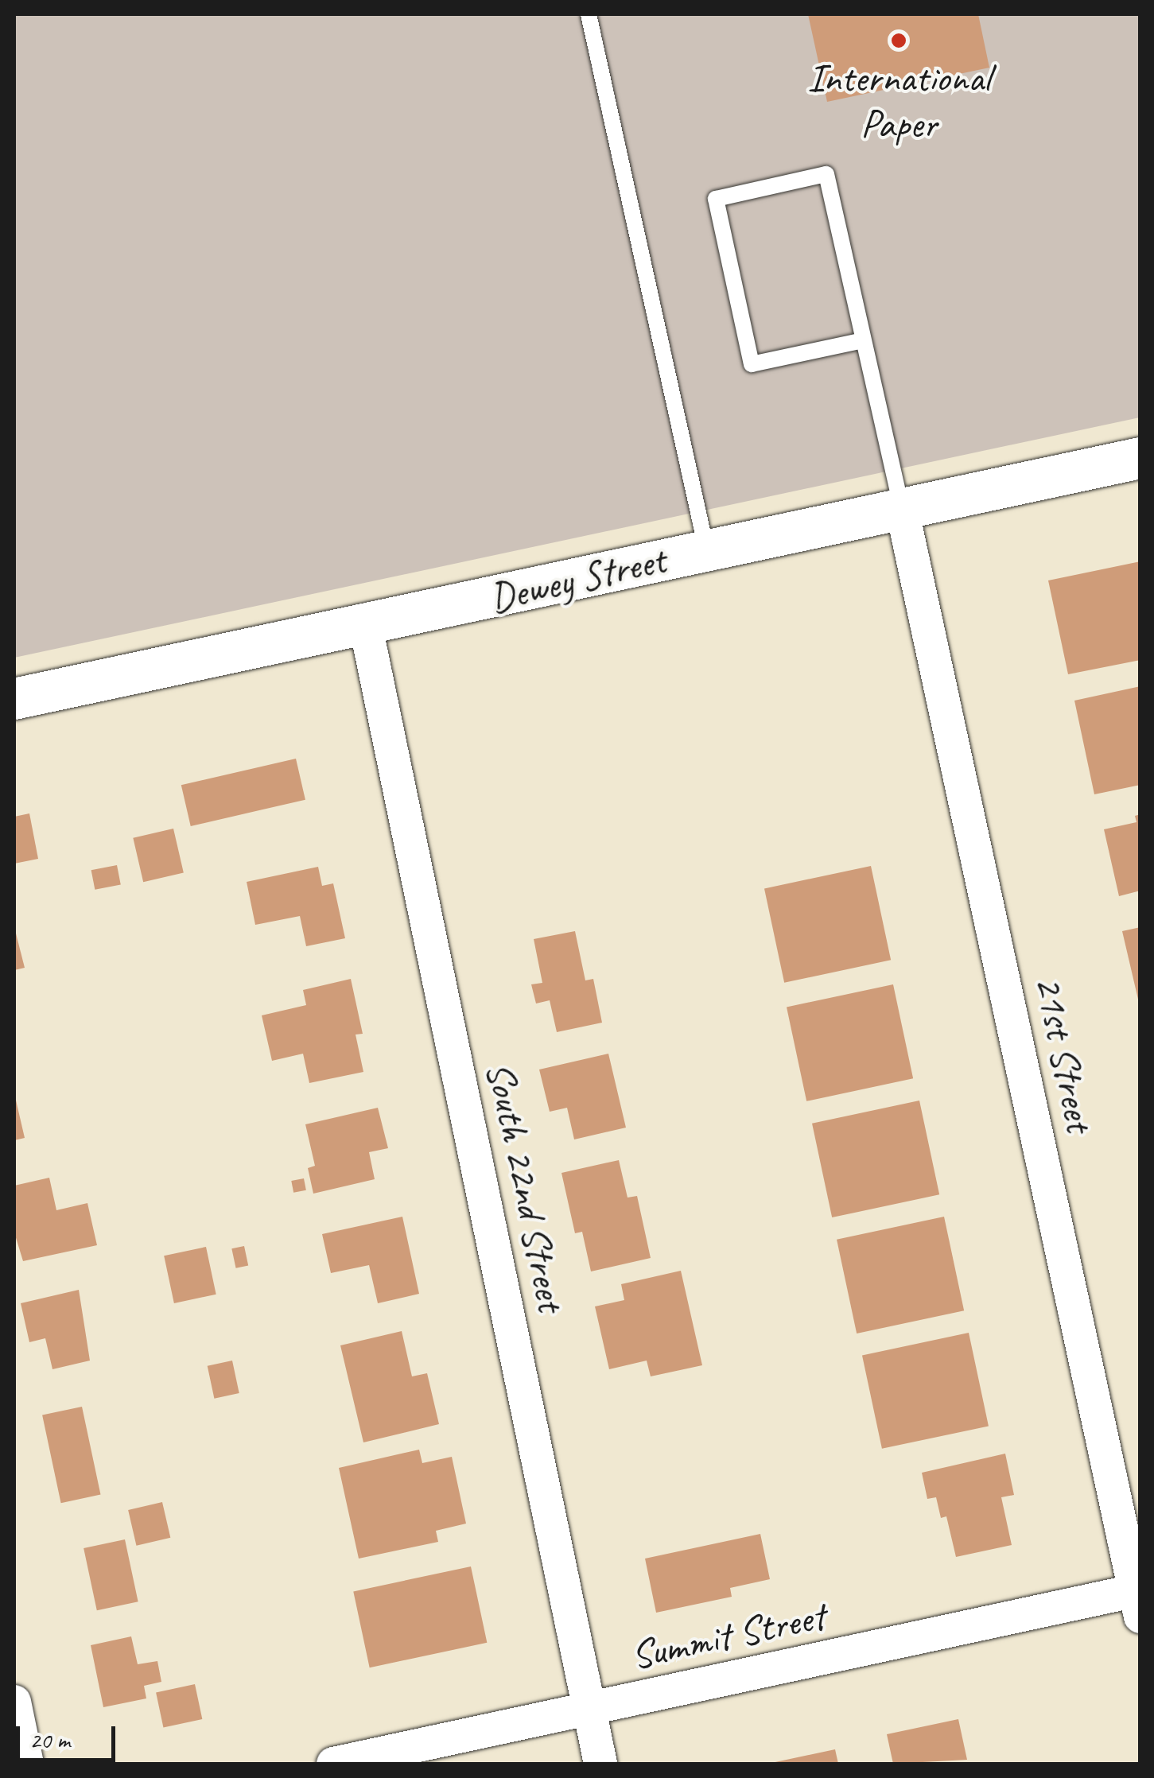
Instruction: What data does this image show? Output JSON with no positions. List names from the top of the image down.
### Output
{
  "streets": {
    "street": [
      "Dewey Street",
      "21st Street",
      "South 22nd Street",
      "Summit Street"
    ]
  },
  "crossings": [
    ["Dewey Street", "21st Street"],
    ["Dewey Street", "South 22nd Street"],
    ["21st Street", "Summit Street"],
    ["South 22nd Street", "Summit Street"]
  ],
  "places": ["International Paper"],
  "scale_bar": "20 m"
}
